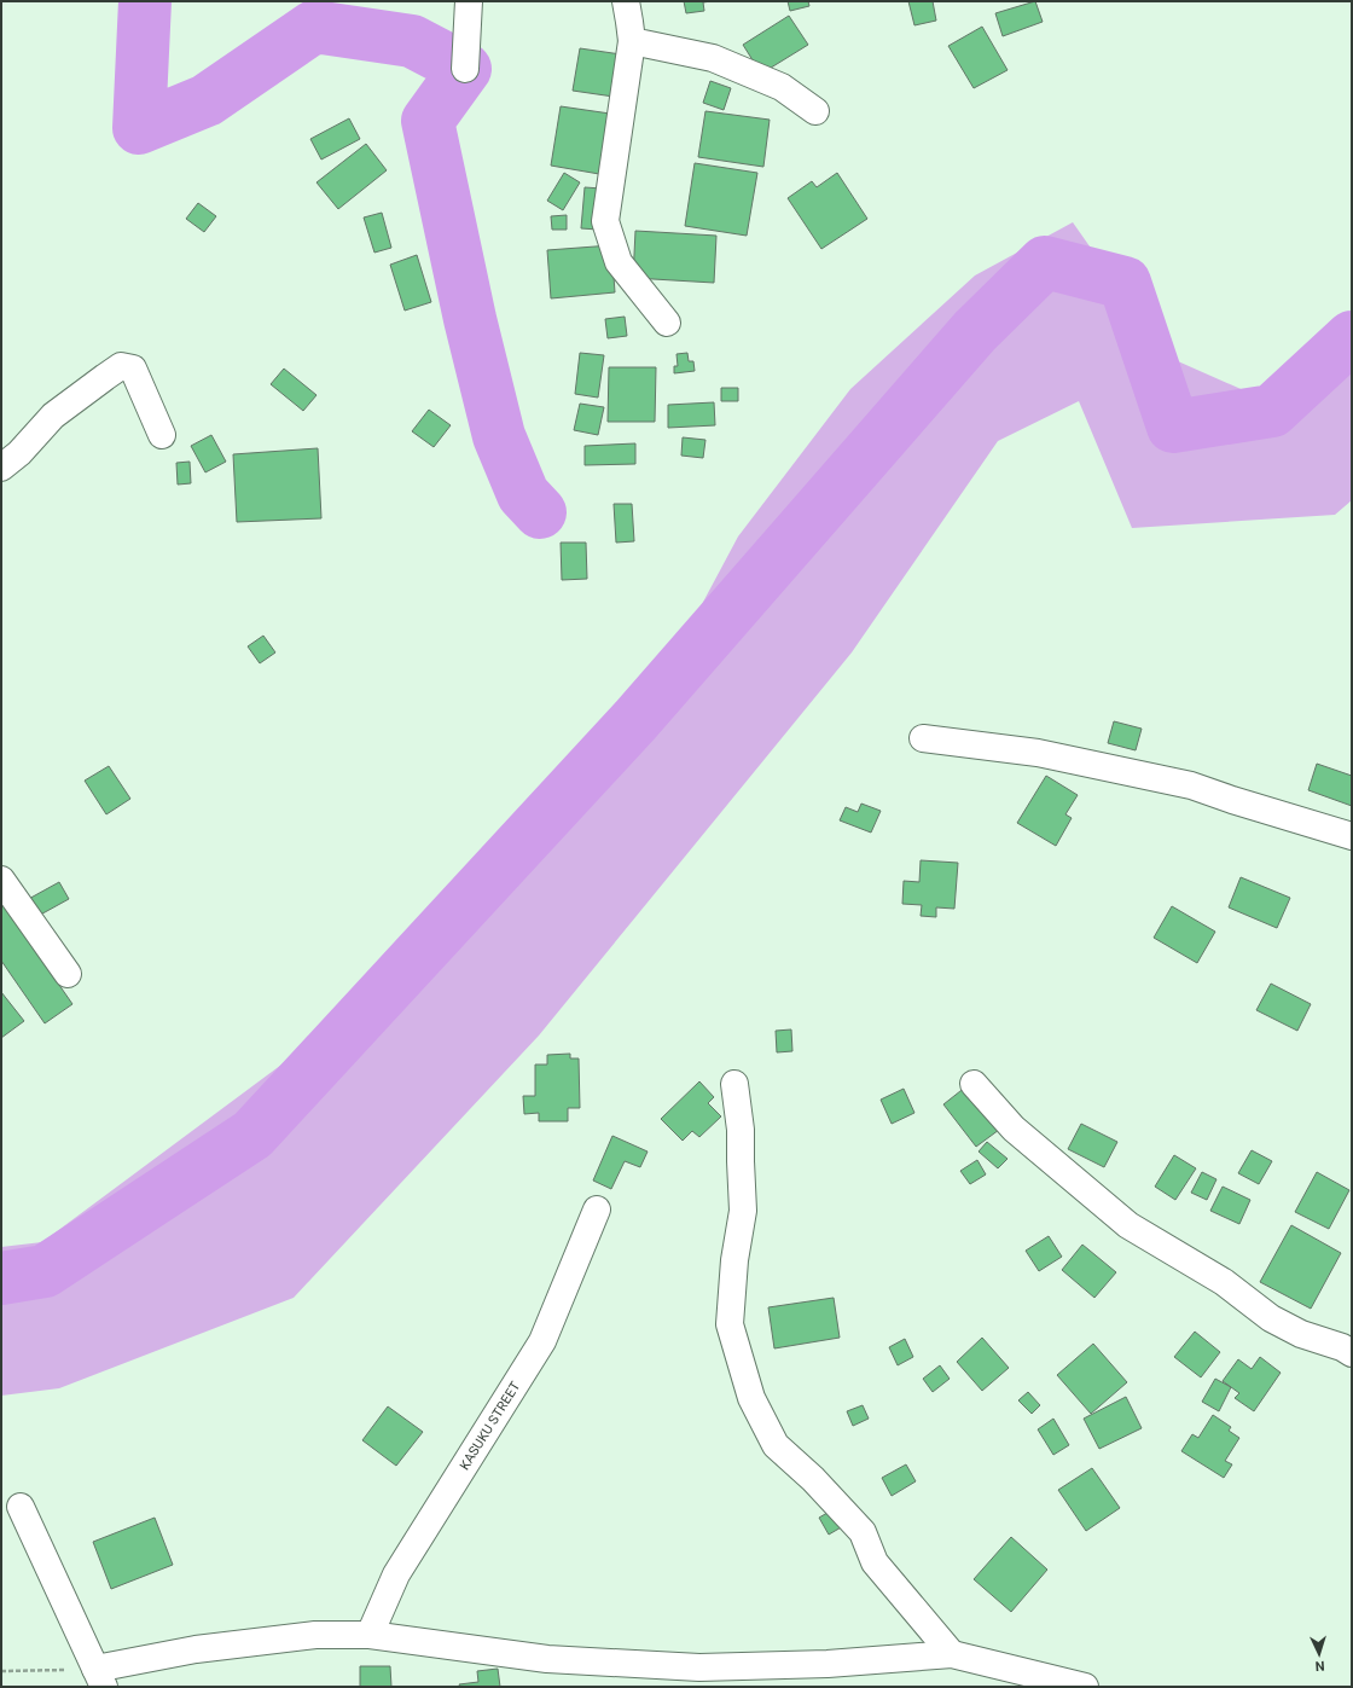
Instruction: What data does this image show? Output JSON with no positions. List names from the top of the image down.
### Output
{
  "streets": {
    "street": ["KASUKU STREET"]
  },
  "north": "bottom"
}
